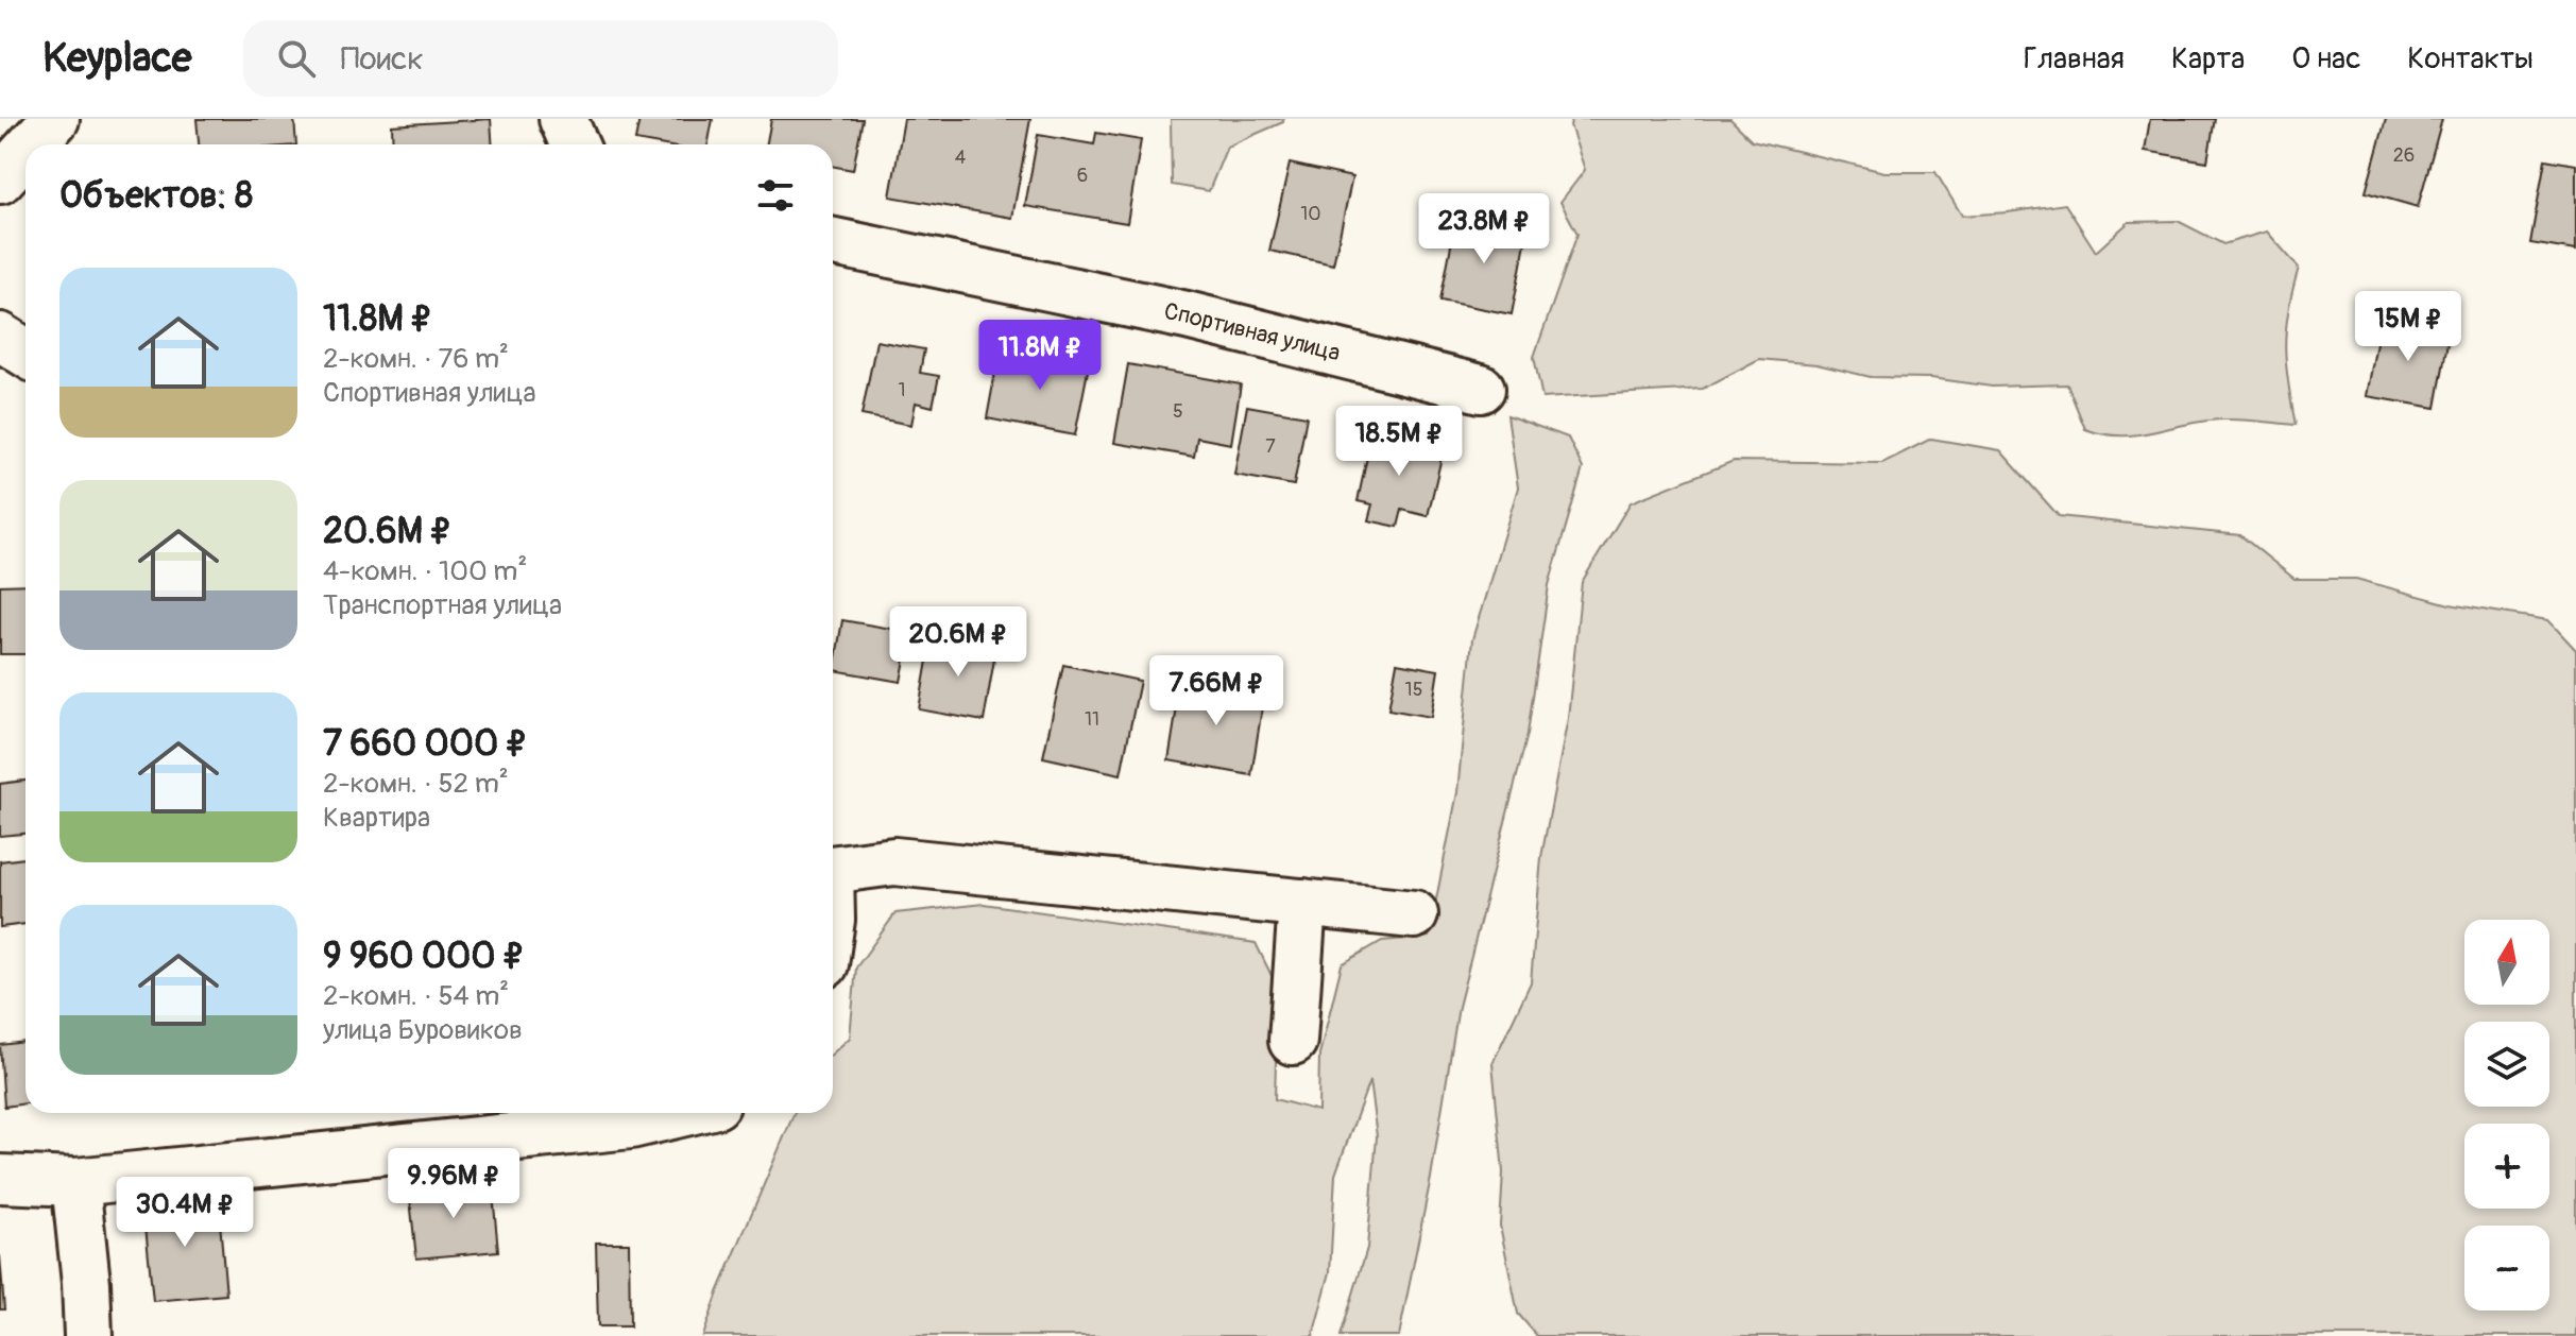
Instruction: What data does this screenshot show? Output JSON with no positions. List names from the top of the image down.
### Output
{
  "streets": {
    "street": ["Спортивная улица"]
  },
  "house_numbers": [
    "26",
    "4",
    "6",
    "10",
    "1",
    "5",
    "7",
    "15",
    "11"
  ],
  "north": "top",
  "page": {
    "header": "Keyplace",
    "search": "Поиск",
    "nav": [
      "Главная",
      "Карта",
      "О нас",
      "Контакты"
    ],
    "heading": "Объектов: 8",
    "price": [
      "23.8M ₽",
      "15M ₽",
      "11.8M ₽",
      "18.5M ₽",
      "20.6M ₽",
      "7.66M ₽",
      "9.96M ₽",
      "30.4M ₽"
    ],
    "list": [
      {
        "name": "11.8M ₽",
        "note": "2-комн. · 76 m² · Спортивная улица"
      },
      {
        "name": "20.6M ₽",
        "note": "4-комн. · 100 m² · Транспортная улица"
      },
      {
        "name": "7 660 000 ₽",
        "note": "2-комн. · 52 m² · Квартира"
      },
      {
        "name": "9 960 000 ₽",
        "note": "2-комн. · 54 m² · улица Буровиков"
      }
    ],
    "map_buttons": ["+", "−"]
  }
}
